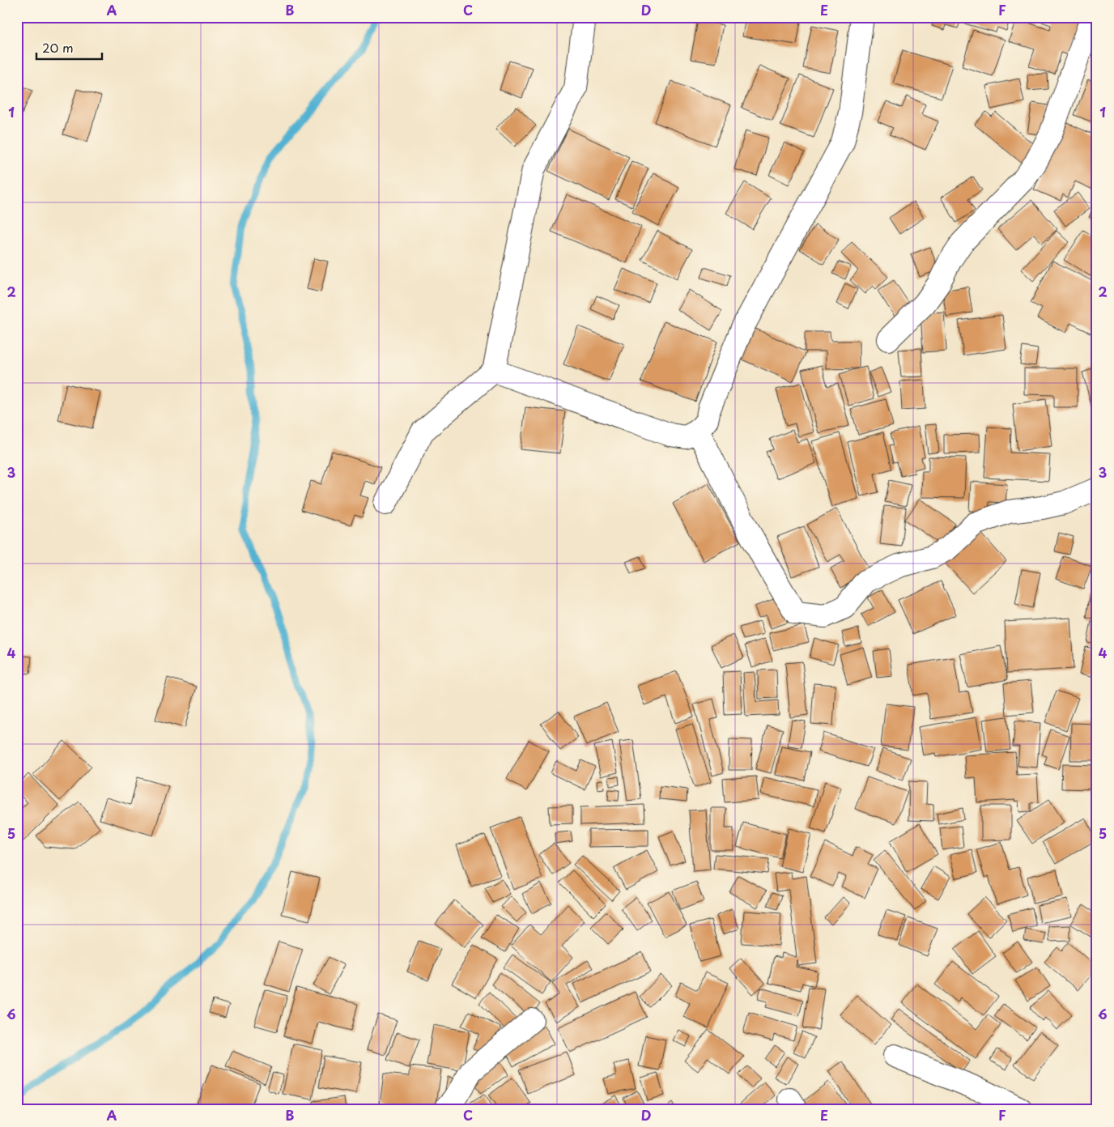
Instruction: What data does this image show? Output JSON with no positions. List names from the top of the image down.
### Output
{
  "scale_bar": "20 m",
  "grid": {
    "columns": [
      "A",
      "B",
      "C",
      "D",
      "E",
      "F"
    ],
    "rows": [
      "1",
      "2",
      "3",
      "4",
      "5",
      "6"
    ]
  }
}
